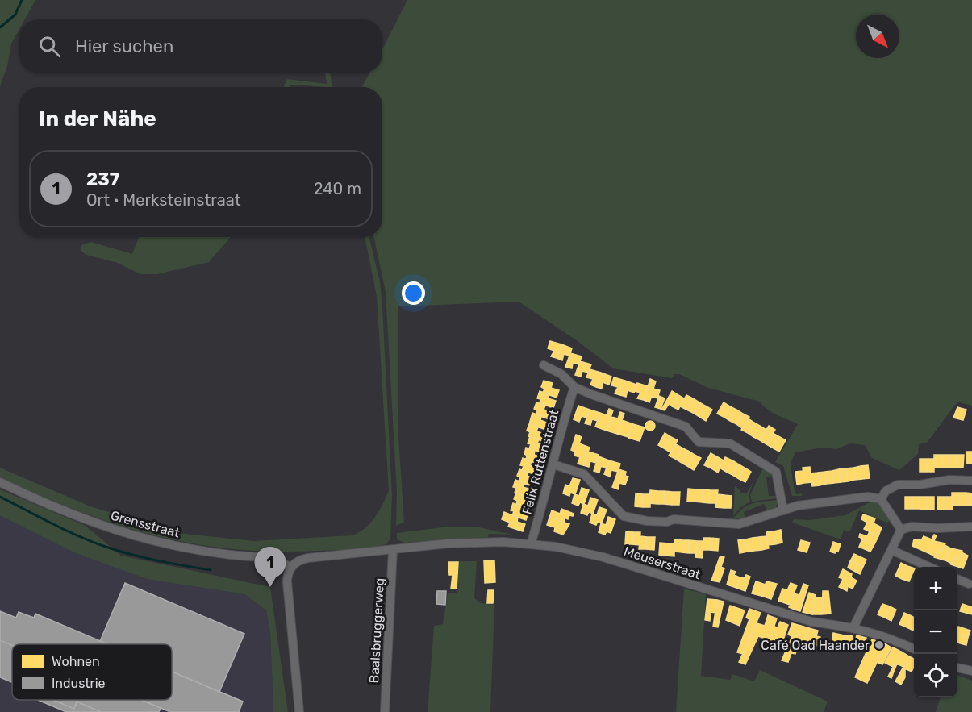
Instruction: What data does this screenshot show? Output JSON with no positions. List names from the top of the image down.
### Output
{
  "streets": {
    "street": [
      "Felix Ruttenstraat",
      "Grensstraat",
      "Meuserstraat",
      "Baalsbruggerweg"
    ]
  },
  "crossings": [
    ["Felix Ruttenstraat", "Meuserstraat"],
    ["Meuserstraat", "Baalsbruggerweg"]
  ],
  "places": ["Café Oad Haander"],
  "legend": ["Wohnen", "Industrie"],
  "north": "bottom right",
  "page": {
    "search": "Hier suchen",
    "heading": "In der Nähe",
    "list": [
      {
        "mark": "1",
        "name": "237",
        "note": "Ort · Merksteinstraat",
        "value": "240 m"
      }
    ],
    "pins": "1",
    "map_buttons": ["+", "−"]
  }
}
